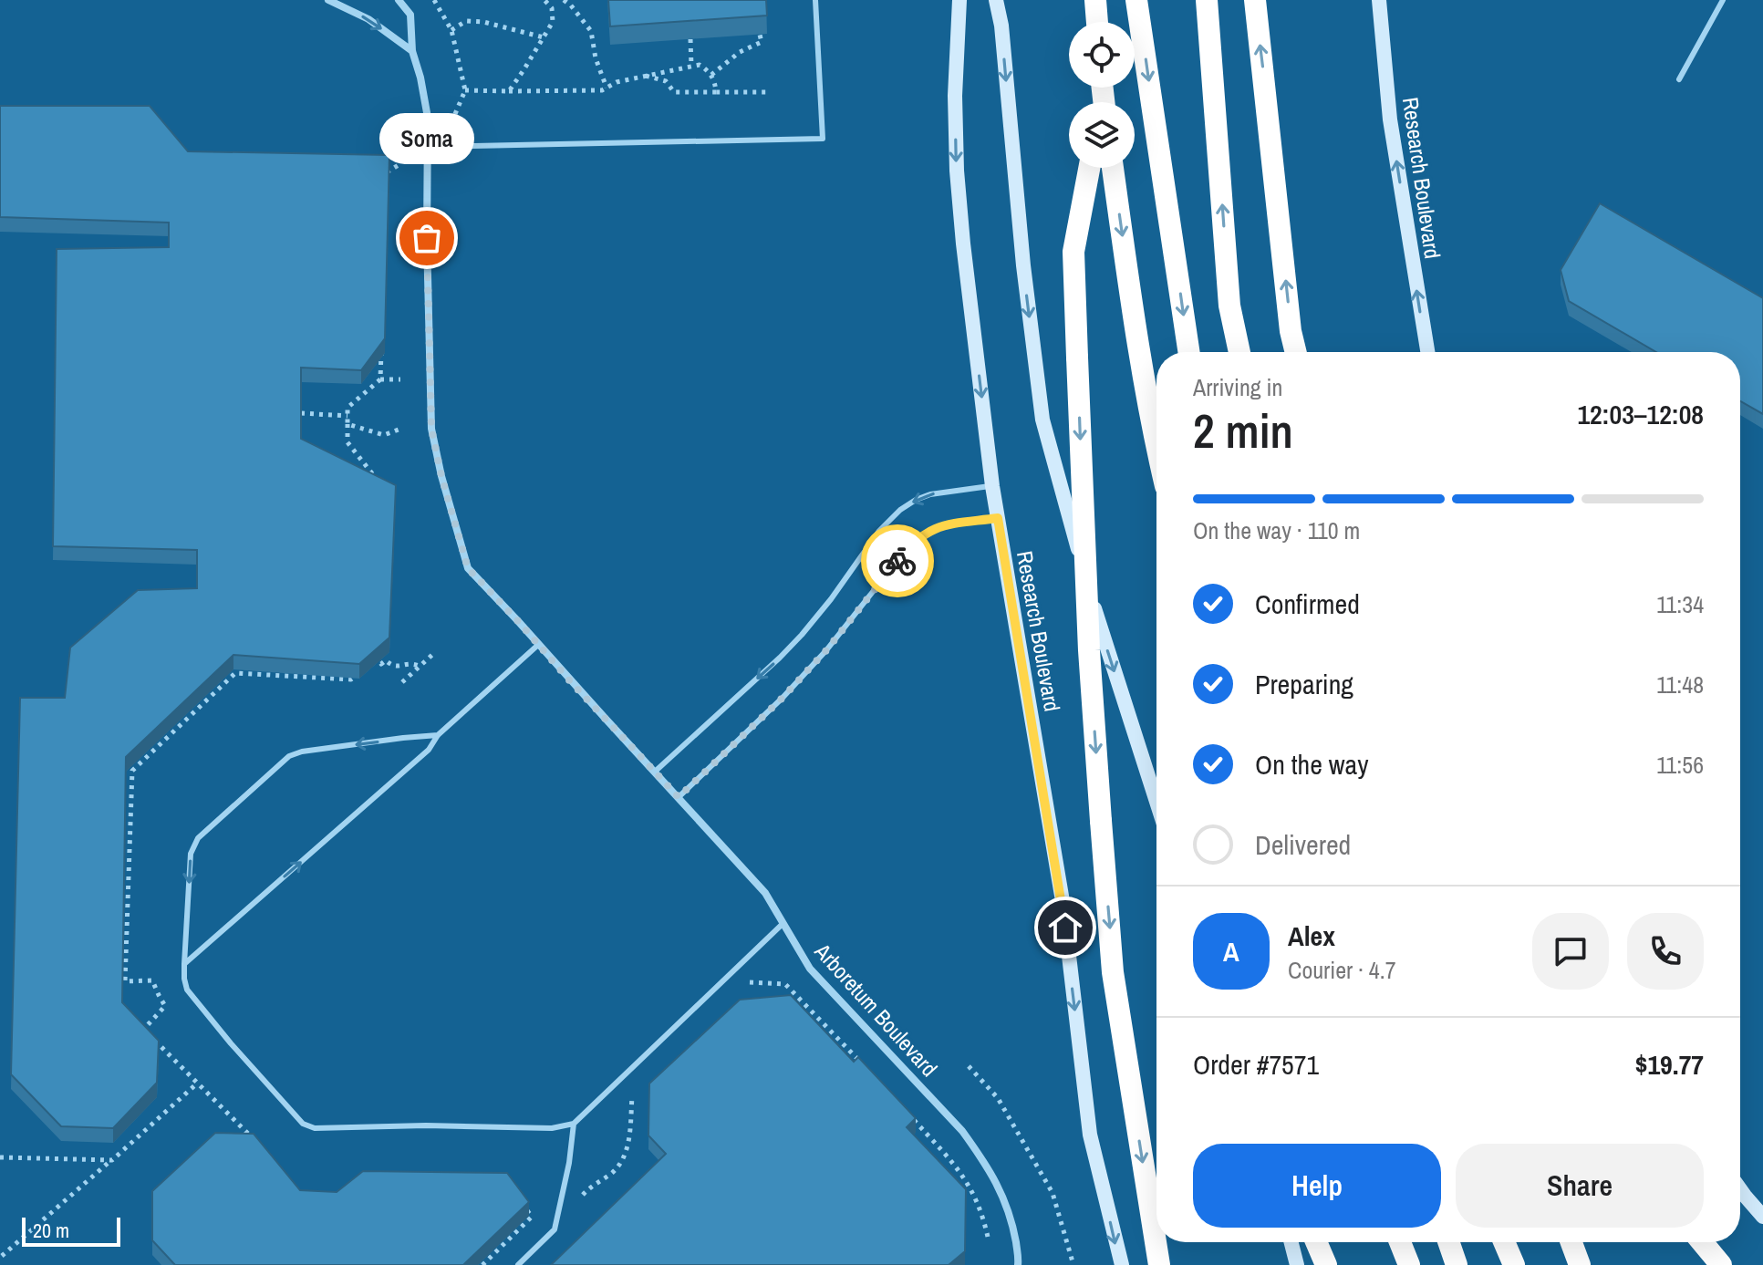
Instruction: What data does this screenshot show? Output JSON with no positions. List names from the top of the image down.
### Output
{
  "streets": {
    "main road": ["Research Boulevard"],
    "street": ["Arboretum Boulevard"]
  },
  "places": ["Soma"],
  "scale_bar": "20 m",
  "page": {
    "bubble": "Soma",
    "heading": ["2 min", "Arriving in", "12:03–12:08"],
    "panel": [
      "Alex",
      "Courier · 4.7",
      "Order #7571",
      "$19.77"
    ],
    "bar": "On the way · 110 m",
    "list": [
      ["Confirmed", "11:34"],
      ["Preparing", "11:48"],
      ["On the way", "11:56"],
      "Delivered"
    ],
    "round": "A",
    "buttons": ["Help", "Share"],
    "scale": "20 m"
  }
}
